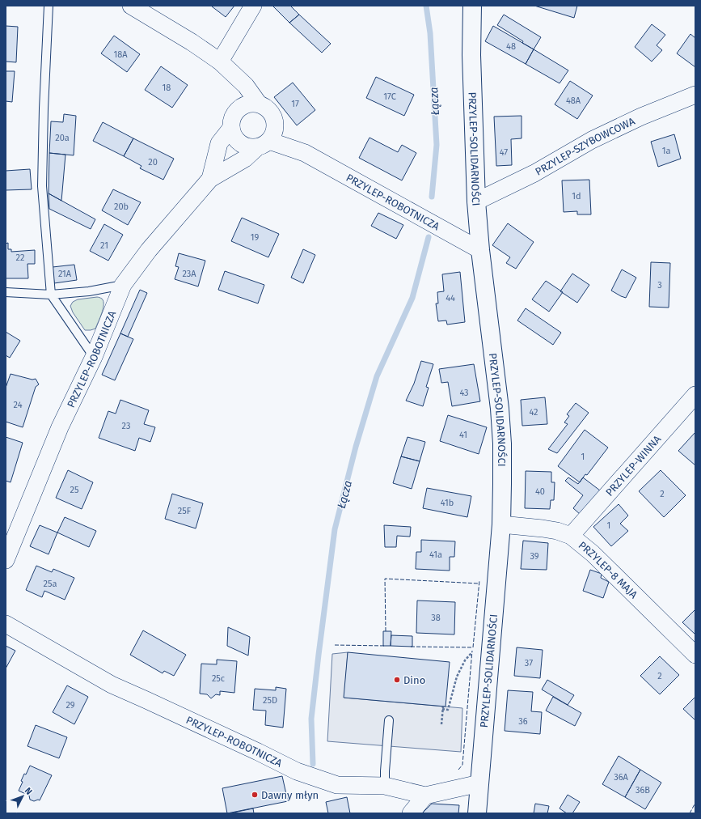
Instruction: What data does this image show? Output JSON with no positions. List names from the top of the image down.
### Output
{
  "streets": {
    "main road": ["PRZYLEP-SOLIDARNOŚCI"],
    "street": [
      "PRZYLEP-SZYBOWCOWA",
      "PRZYLEP-ROBOTNICZA",
      "PRZYLEP-WINNA",
      "PRZYLEP-8 MAJA"
    ]
  },
  "crossings": [
    ["PRZYLEP-SZYBOWCOWA", "PRZYLEP-SOLIDARNOŚCI"],
    ["PRZYLEP-SOLIDARNOŚCI", "PRZYLEP-ROBOTNICZA"],
    ["PRZYLEP-SOLIDARNOŚCI", "PRZYLEP-8 MAJA"],
    ["PRZYLEP-WINNA", "PRZYLEP-8 MAJA"]
  ],
  "water": ["Łącza"],
  "places": ["Dino", "Dawny młyn"],
  "house_numbers": [
    "48",
    "18A",
    "18",
    "17C",
    "48A",
    "17",
    "20a",
    "1a",
    "47",
    "20",
    "1d",
    "20b",
    "19",
    "21",
    "22",
    "21A",
    "23A",
    "3",
    "44",
    "43",
    "24",
    "42",
    "23",
    "41",
    "1",
    "25",
    "40",
    "2",
    "41b",
    "25F",
    "1",
    "41a",
    "39",
    "25a",
    "38",
    "37",
    "2",
    "25c",
    "25D",
    "29",
    "36",
    "36A",
    "36B"
  ],
  "north": "top right"
}
